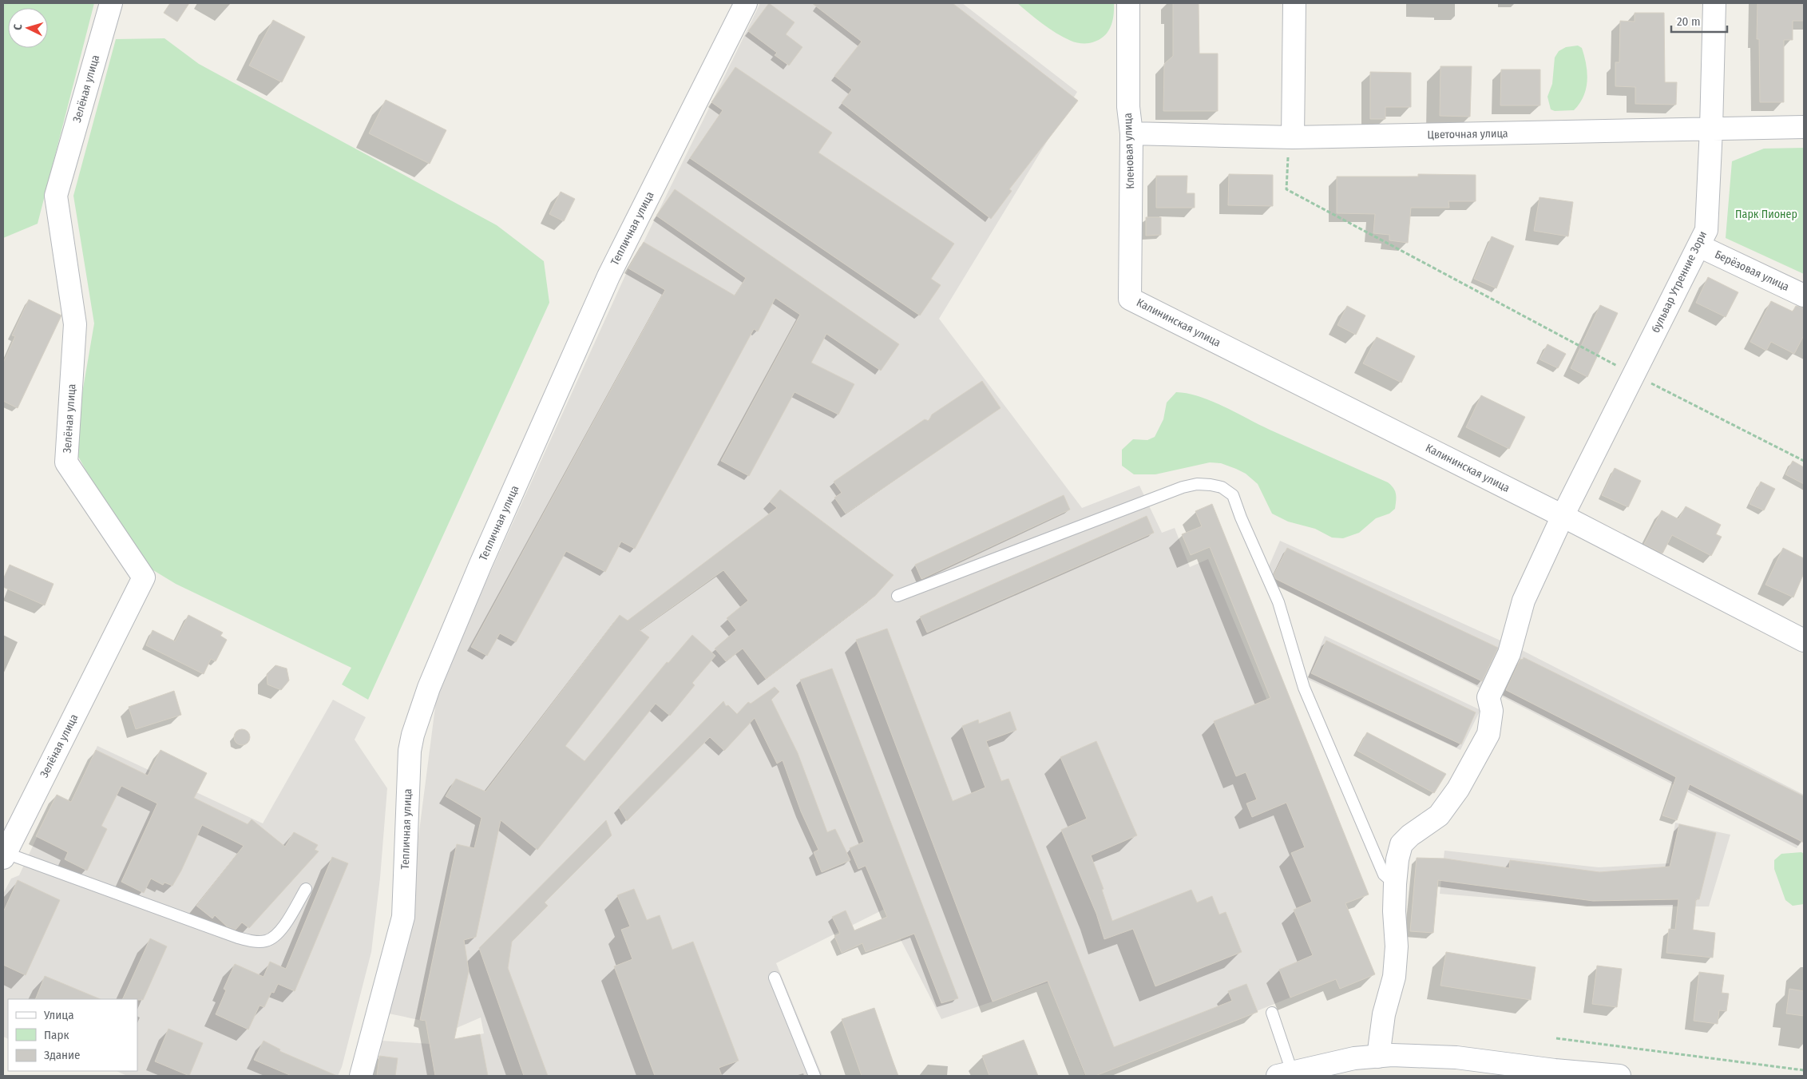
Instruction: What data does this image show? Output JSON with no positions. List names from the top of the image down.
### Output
{
  "streets": {
    "street": [
      "Зелёная улица",
      "Цветочная улица",
      "Кленовая улица",
      "Тепличная улица",
      "Берёзовая улица",
      "бульвар Утренние Зори",
      "Калининская улица"
    ]
  },
  "crossings": [
    ["Цветочная улица", "Кленовая улица"],
    ["Цветочная улица", "бульвар Утренние Зори"],
    ["Кленовая улица", "Калининская улица"],
    ["Берёзовая улица", "бульвар Утренние Зори"],
    ["бульвар Утренние Зори", "Калининская улица"]
  ],
  "parks": ["Парк Пионер"],
  "legend": ["Улица", "Парк", "Здание"],
  "scale_bar": "20 m",
  "north": "left"
}
